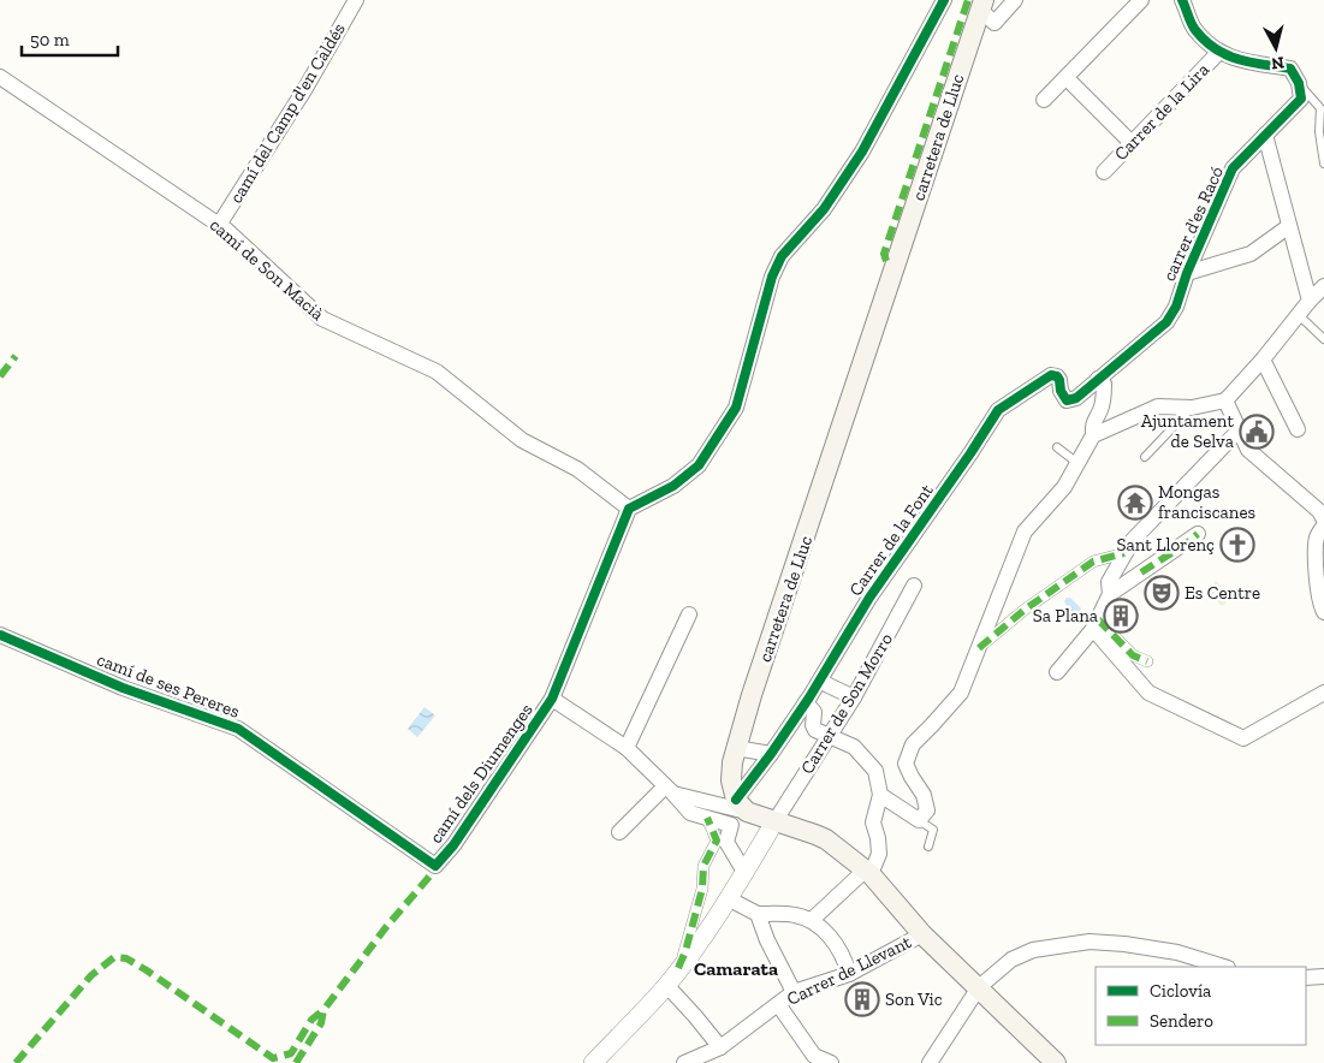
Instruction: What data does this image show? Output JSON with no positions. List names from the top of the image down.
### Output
{
  "streets": {
    "main road": ["carretera de Lluc"],
    "street": [
      "Carrer de la Lira",
      "camí del Camp d'en Caldés",
      "carrer d'es Racó",
      "camí de Son Macià",
      "Carrer de la Font",
      "camí de ses Pereres",
      "Carrer de Son Morro",
      "camí dels Diumenges",
      "Carrer de Llevant"
    ]
  },
  "crossings": [
    ["camí del Camp d'en Caldés", "camí de Son Macià"],
    ["carretera de Lluc", "Carrer de la Font"],
    ["carrer d'es Racó", "Carrer de la Font"],
    ["camí de Son Macià", "camí dels Diumenges"],
    ["camí de ses Pereres", "camí dels Diumenges"]
  ],
  "districts": ["Camarata"],
  "places": {
    "public building": ["Ajuntament de Selva"],
    "temple": ["Mongas franciscanes"],
    "church": ["Sant Llorenç"],
    "theatre": ["Es Centre"],
    "building": ["Sa Plana", "Son Vic"]
  },
  "legend": ["Ciclovía", "Sendero"],
  "scale_bar": "50 m",
  "north": "bottom"
}
